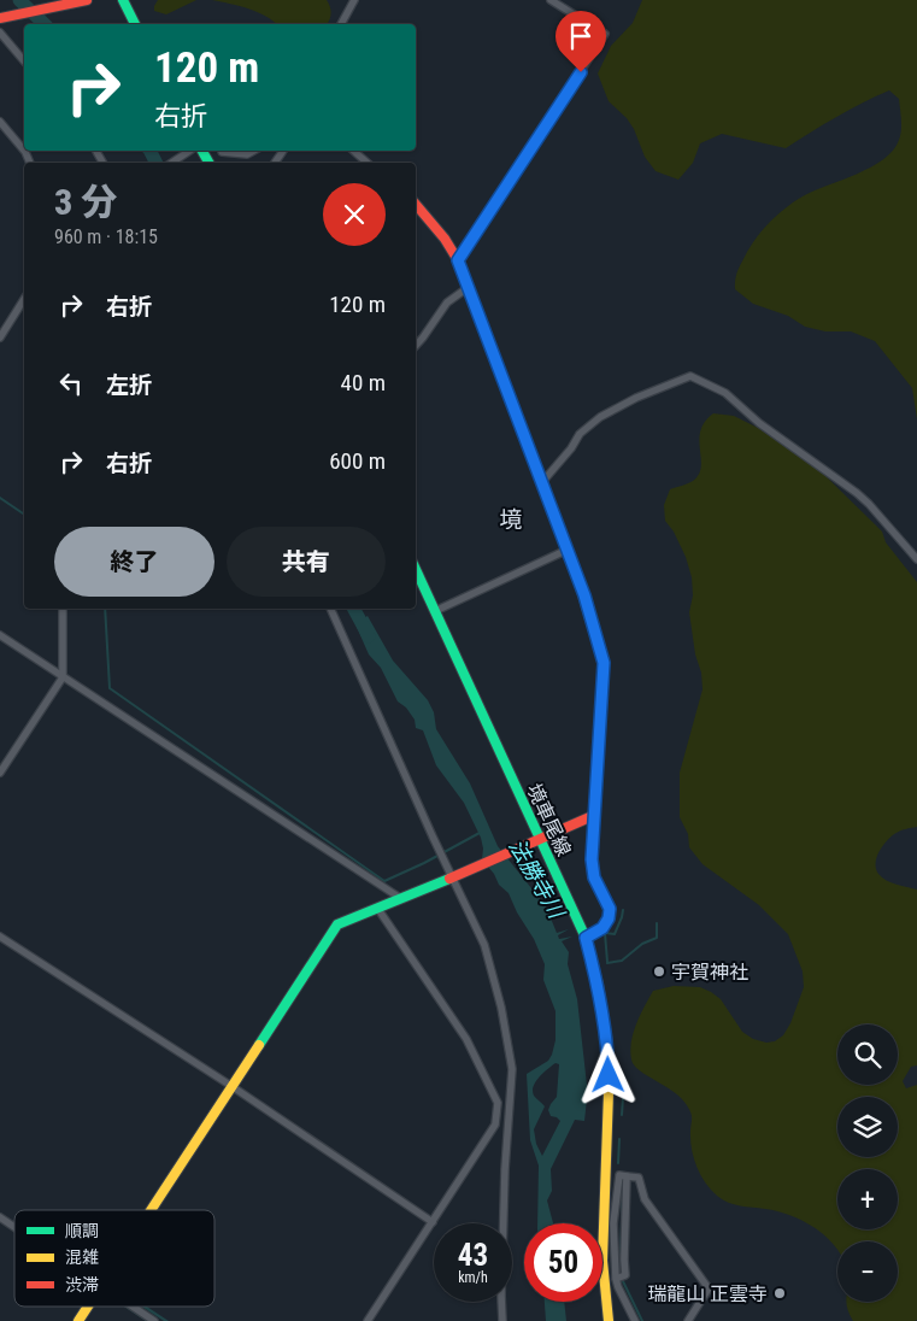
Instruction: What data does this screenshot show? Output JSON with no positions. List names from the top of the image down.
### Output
{
  "streets": {
    "main road": ["境車尾線"]
  },
  "districts": ["境"],
  "water": ["法勝寺川"],
  "places": ["宇賀神社", "瑞龍山 正雲寺"],
  "legend": ["順調", "混雑", "渋滞"],
  "page": {
    "turn": ["120 m", "右折"],
    "heading": ["3 分", "960 m · 18:15"],
    "list": [
      {
        "name": "右折",
        "value": "120 m"
      },
      {
        "name": "左折",
        "value": "40 m"
      },
      {
        "name": "右折",
        "value": "600 m"
      }
    ],
    "buttons": ["終了", "共有"],
    "map_buttons": ["+", "−"],
    "speed": "43 km/h",
    "limit": "50"
  }
}
